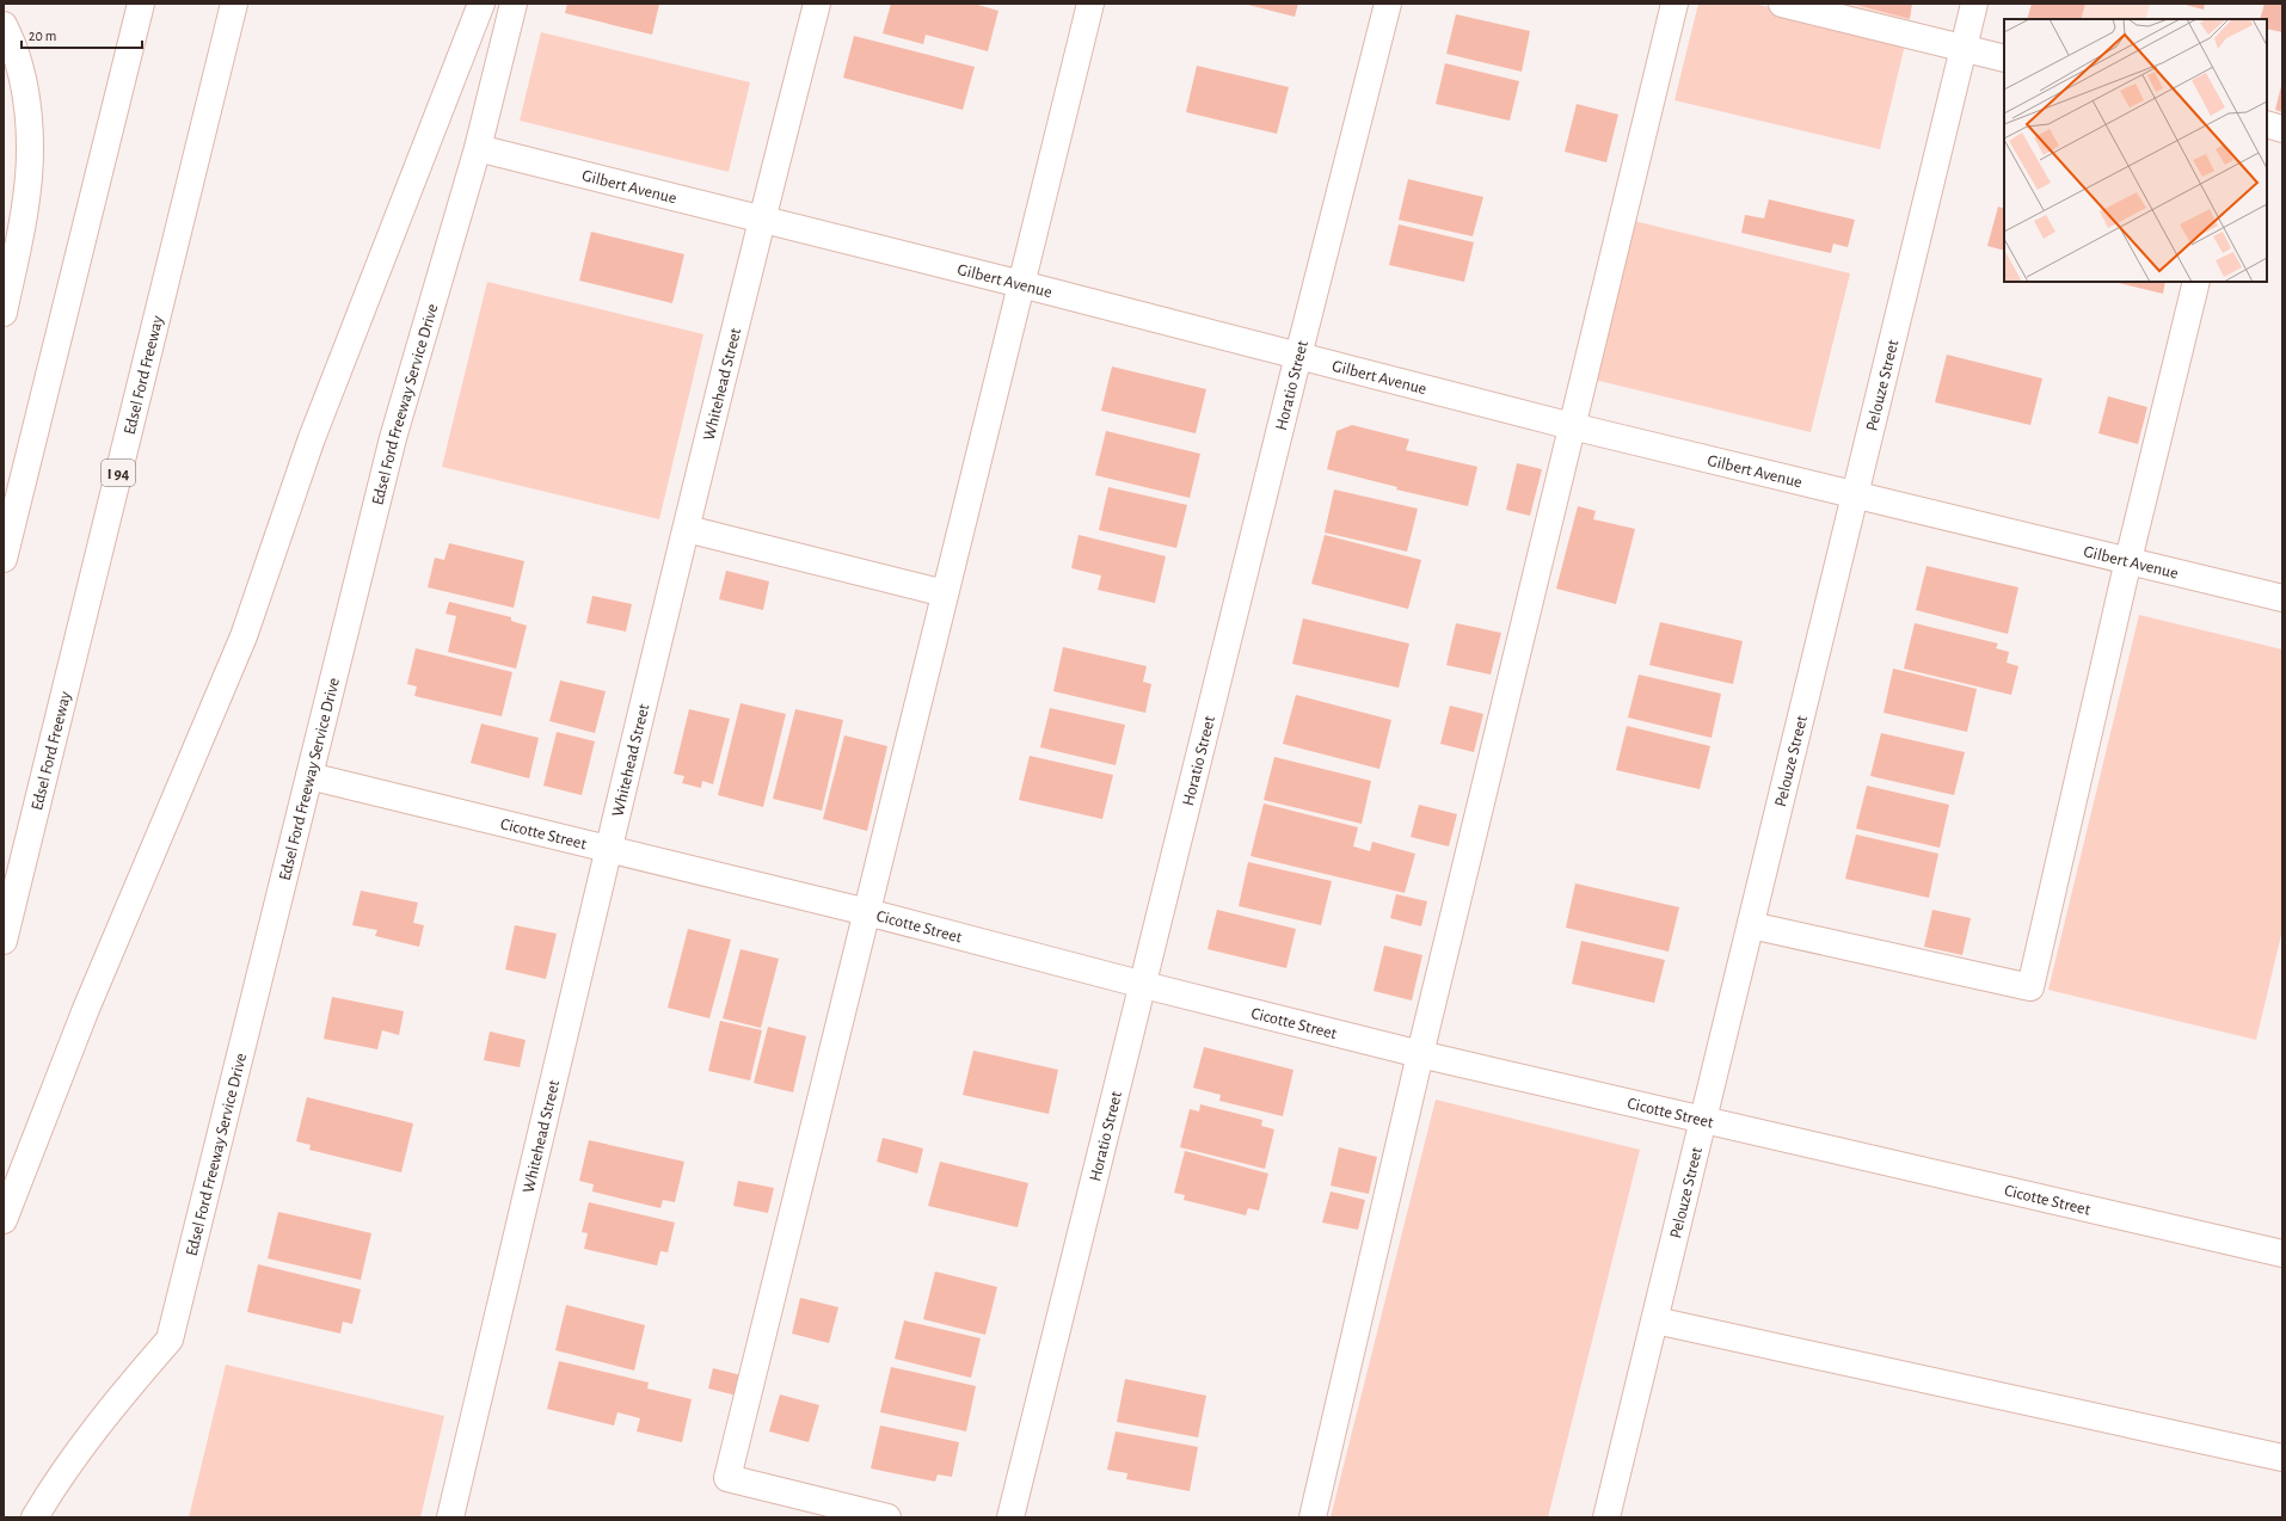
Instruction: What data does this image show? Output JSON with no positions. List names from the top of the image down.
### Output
{
  "streets": {
    "main road": [
      "Gilbert Avenue",
      "Edsel Ford Freeway",
      "Whitehead Street",
      "Horatio Street",
      "Pelouze Street",
      "Edsel Ford Freeway Service Drive",
      "I 94",
      "Cicotte Street"
    ]
  },
  "crossings": [
    ["Gilbert Avenue", "Whitehead Street"],
    ["Gilbert Avenue", "Horatio Street"],
    ["Gilbert Avenue", "Pelouze Street"],
    ["Gilbert Avenue", "Edsel Ford Freeway Service Drive"],
    ["Whitehead Street", "Cicotte Street"],
    ["Horatio Street", "Cicotte Street"],
    ["Pelouze Street", "Cicotte Street"],
    ["Edsel Ford Freeway Service Drive", "Cicotte Street"]
  ],
  "scale_bar": "20 m"
}
